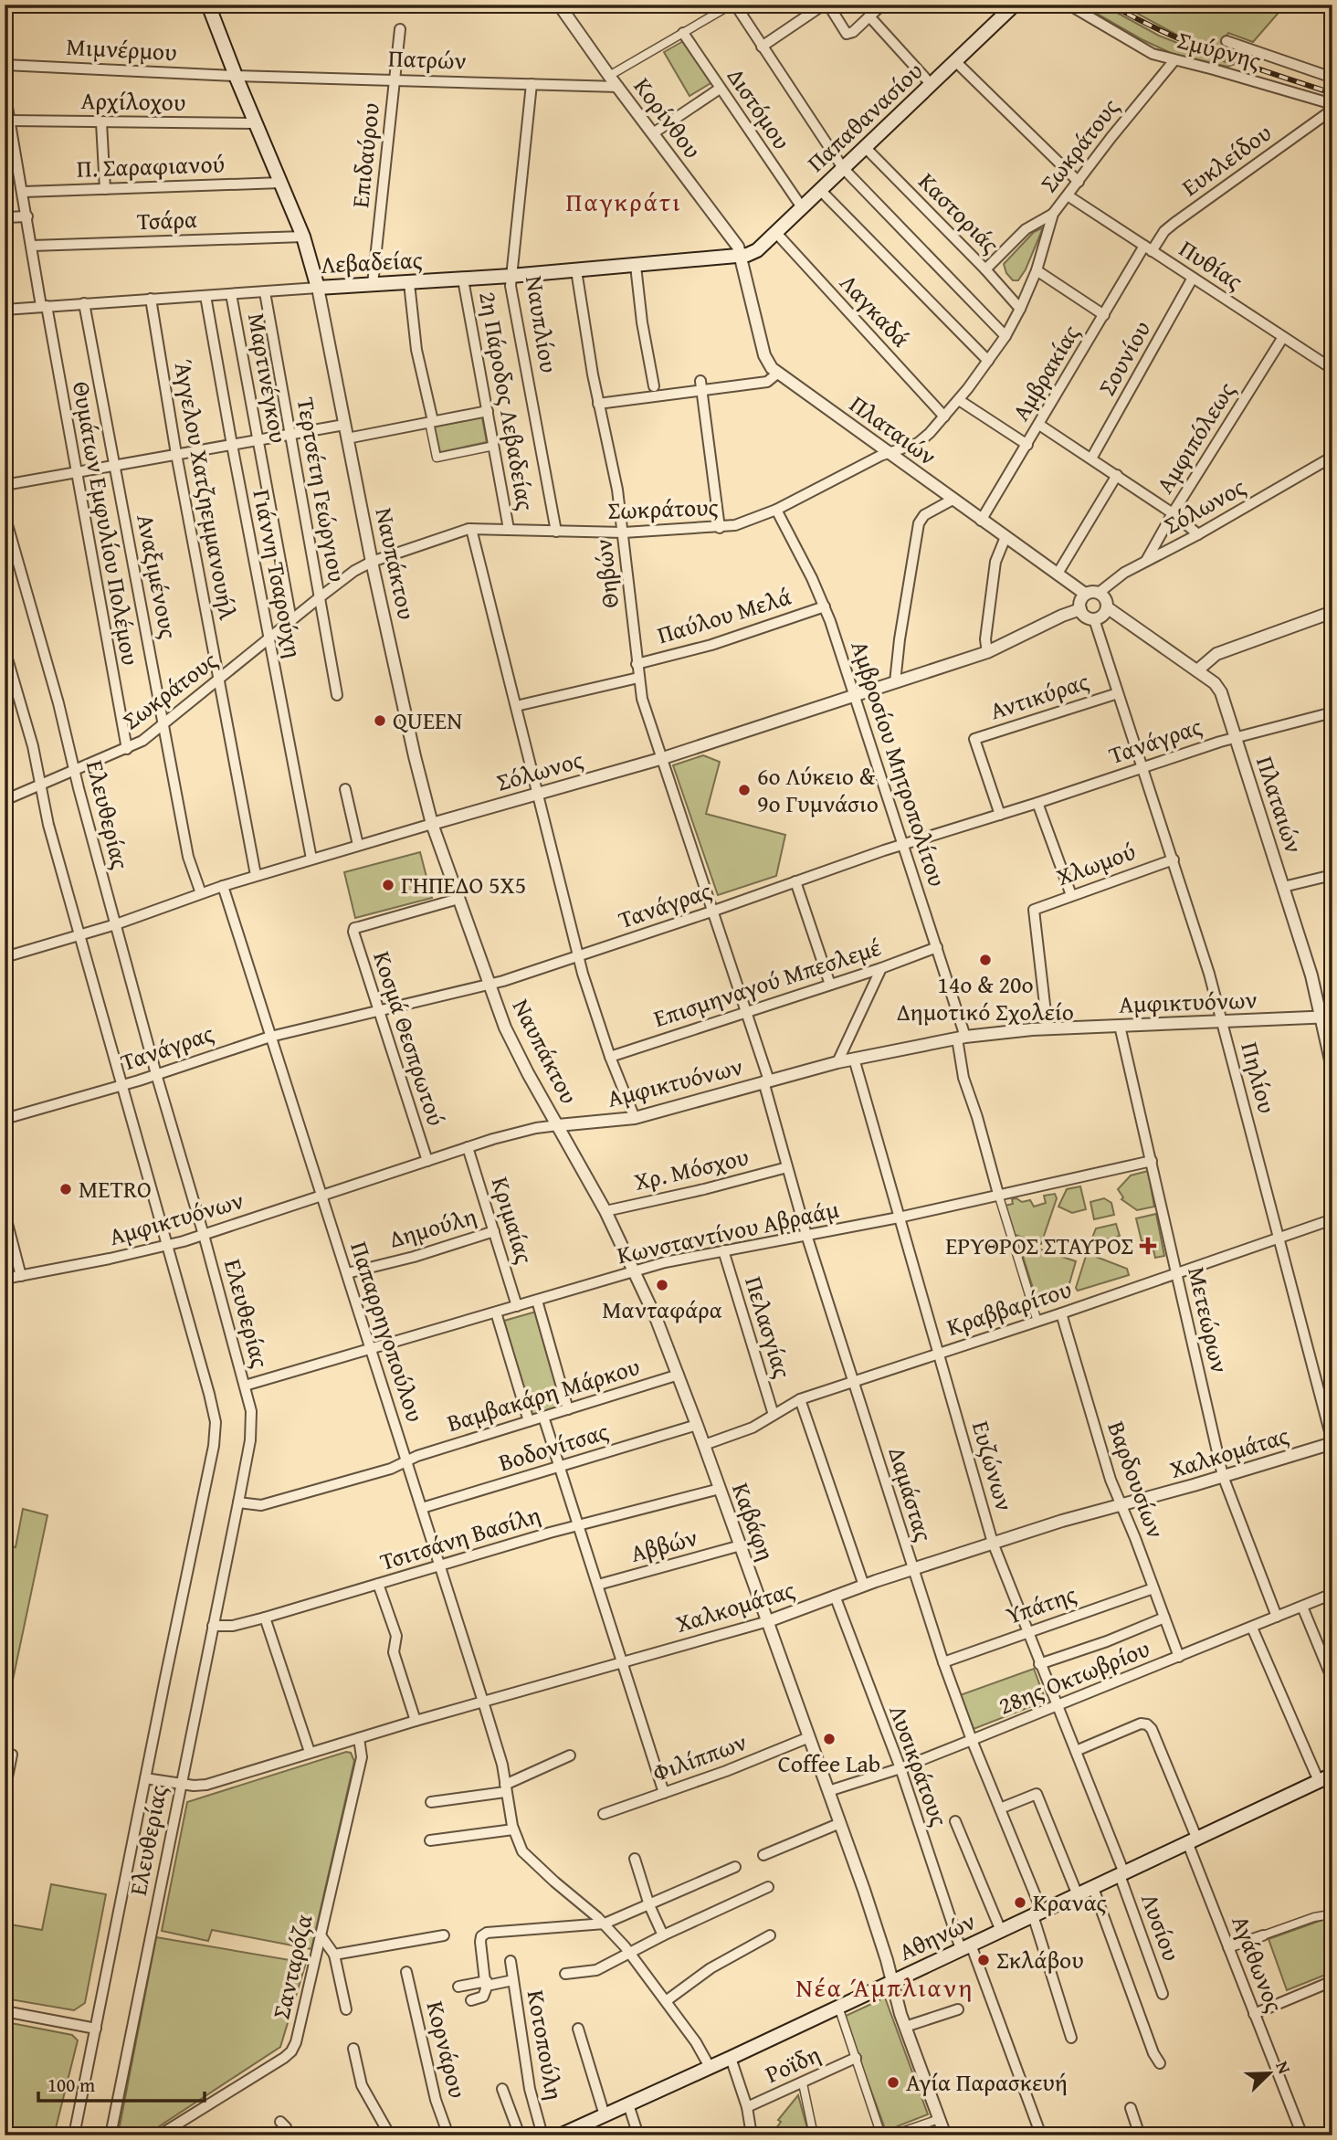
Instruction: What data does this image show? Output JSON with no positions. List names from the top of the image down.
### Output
{
  "streets": {
    "main road": [
      "Παπαθανασίου",
      "Λεβαδείας",
      "Ναυπάκτου",
      "Αθηνών"
    ],
    "street": [
      "Μιμνέρμου",
      "Σμύρνης",
      "Πατρών",
      "Αρχίλοχου",
      "Διστόμου",
      "Κορίνθου",
      "Σωκράτους",
      "Επιδαύρου",
      "Ευκλείδου",
      "Π. Σαραφιανού",
      "Καστοριάς",
      "Τσάρα",
      "Πυθίας",
      "Λαγκαδά",
      "Ναυπλίου",
      "Σουνίου",
      "Αμβρακίας",
      "Μαρτινέγκου",
      "2η Πάροδος Λεβαδείας",
      "Πλαταιών",
      "Αμφιπόλεως",
      "Άγγελου Χατζηεμμανουήλ",
      "Τερτσέτη Γεώργιου",
      "Σόλωνος",
      "Θυμάτων Εμφυλίου Πολέμου",
      "Γιάννη Τσαρούχη",
      "Θηβών",
      "Αναξιμένους",
      "Παύλου Μελά",
      "Αντικύρας",
      "Τανάγρας",
      "Αμβροσίου Μητροπολίτου",
      "Ελευθερίας",
      "Χλωμού",
      "Επισμηναγού Μπεσλεμέ",
      "Αμφικτυόνων",
      "Κοσμά Θεσπρωτού",
      "Πηλίου",
      "Χρ. Μόσχου",
      "Κριμαίας",
      "Δημούλη",
      "Κωνσταντίνου Αβραάμ",
      "Κραββαρίτου",
      "Μετεώρων",
      "Πελασγίας",
      "Παπαρρηγοπούλου",
      "Βαμβακάρη Μάρκου",
      "Βοδονίτσας",
      "Χαλκομάτας",
      "Ευζώνων",
      "Βαρδουσίων",
      "Δαμάστας",
      "Καβάφη",
      "Τσιτσάνη Βασίλη",
      "Αββών",
      "Υπάτης",
      "28ης Οκτωβρίου",
      "Φιλίππων",
      "Λυσικράτους",
      "Λυσίου",
      "Αγάθωνος",
      "Σανταρόζα",
      "Κοτοπούλη",
      "Κορνάρου",
      "Ροϊδη"
    ]
  },
  "crossings": [
    ["Μιμνέρμου", "Πατρών"],
    ["Μιμνέρμου", "Ναυπάκτου"],
    ["Σμύρνης", "Σωκράτους"],
    ["Πατρών", "Κορίνθου"],
    ["Πατρών", "Επιδαύρου"],
    ["Πατρών", "Ναυπλίου"],
    ["Πατρών", "Ναυπάκτου"],
    ["Αρχίλοχου", "Θυμάτων Εμφυλίου Πολέμου"],
    ["Αρχίλοχου", "Ναυπάκτου"],
    ["Διστόμου", "Παπαθανασίου"],
    ["Παπαθανασίου", "Κορίνθου"],
    ["Παπαθανασίου", "Καστοριάς"],
    ["Παπαθανασίου", "Λεβαδείας"],
    ["Παπαθανασίου", "Λαγκαδά"],
    ["Παπαθανασίου", "Πλαταιών"],
    ["Κορίνθου", "Λεβαδείας"],
    ["Κορίνθου", "Πλαταιών"],
    ["Σωκράτους", "Καστοριάς"],
    ["Σωκράτους", "Πυθίας"],
    ["Σωκράτους", "Λαγκαδά"],
    ["Σωκράτους", "Ναυπλίου"],
    ["Σωκράτους", "Μαρτινέγκου"],
    ["Σωκράτους", "2η Πάροδος Λεβαδείας"],
    ["Σωκράτους", "Πλαταιών"],
    ["Σωκράτους", "Άγγελου Χατζηεμμανουήλ"],
    ["Σωκράτους", "Τερτσέτη Γεώργιου"],
    ["Σωκράτους", "Θυμάτων Εμφυλίου Πολέμου"],
    ["Σωκράτους", "Ναυπάκτου"],
    ["Σωκράτους", "Γιάννη Τσαρούχη"],
    ["Σωκράτους", "Θηβών"],
    ["Σωκράτους", "Αναξιμένους"],
    ["Σωκράτους", "Αμβροσίου Μητροπολίτου"],
    ["Σωκράτους", "Ελευθερίας"],
    ["Επιδαύρου", "Λεβαδείας"],
    ["Ευκλείδου", "Πυθίας"],
    ["Ευκλείδου", "Αμβρακίας"],
    ["Π. Σαραφιανού", "Θυμάτων Εμφυλίου Πολέμου"],
    ["Π. Σαραφιανού", "Ναυπάκτου"],
    ["Τσάρα", "Θυμάτων Εμφυλίου Πολέμου"],
    ["Τσάρα", "Ναυπάκτου"],
    ["Λεβαδείας", "Ναυπλίου"],
    ["Λεβαδείας", "Μαρτινέγκου"],
    ["Λεβαδείας", "2η Πάροδος Λεβαδείας"],
    ["Λεβαδείας", "Πλαταιών"],
    ["Λεβαδείας", "Άγγελου Χατζηεμμανουήλ"],
    ["Λεβαδείας", "Τερτσέτη Γεώργιου"],
    ["Λεβαδείας", "Θυμάτων Εμφυλίου Πολέμου"],
    ["Λεβαδείας", "Ναυπάκτου"],
    ["Λεβαδείας", "Γιάννη Τσαρούχη"],
    ["Λεβαδείας", "Θηβών"],
    ["Λεβαδείας", "Αναξιμένους"],
    ["Πυθίας", "Σουνίου"],
    ["Πυθίας", "Αμβρακίας"],
    ["Πυθίας", "Αμφιπόλεως"],
    ["Αμβρακίας", "Πλαταιών"],
    ["Πλαταιών", "Σόλωνος"],
    ["Πλαταιών", "Τανάγρας"],
    ["Πλαταιών", "Αμφικτυόνων"],
    ["Πλαταιών", "Πηλίου"],
    ["Αμφιπόλεως", "Σόλωνος"],
    ["Άγγελου Χατζηεμμανουήλ", "Σόλωνος"],
    ["Σόλωνος", "Ναυπάκτου"],
    ["Σόλωνος", "Γιάννη Τσαρούχη"],
    ["Σόλωνος", "Θηβών"],
    ["Σόλωνος", "Αναξιμένους"],
    ["Σόλωνος", "Αμβροσίου Μητροπολίτου"],
    ["Σόλωνος", "Ελευθερίας"],
    ["Σόλωνος", "Πηλίου"],
    ["Σόλωνος", "Παπαρρηγοπούλου"],
    ["Σόλωνος", "Δαμάστας"],
    ["Ναυπάκτου", "Τανάγρας"],
    ["Ναυπάκτου", "Αμφικτυόνων"],
    ["Ναυπάκτου", "Κοσμά Θεσπρωτού"],
    ["Ναυπάκτου", "Καβάφη"],
    ["Θηβών", "Παύλου Μελά"],
    ["Θηβών", "Δαμάστας"],
    ["Παύλου Μελά", "Αμβροσίου Μητροπολίτου"],
    ["Αντικύρας", "Τανάγρας"],
    ["Αντικύρας", "Πηλίου"],
    ["Τανάγρας", "Αμβροσίου Μητροπολίτου"],
    ["Τανάγρας", "Ελευθερίας"],
    ["Τανάγρας", "Κοσμά Θεσπρωτού"],
    ["Τανάγρας", "Πηλίου"],
    ["Τανάγρας", "Παπαρρηγοπούλου"],
    ["Τανάγρας", "Δαμάστας"],
    ["Αμβροσίου Μητροπολίτου", "Επισμηναγού Μπεσλεμέ"],
    ["Αμβροσίου Μητροπολίτου", "Αμφικτυόνων"],
    ["Αμβροσίου Μητροπολίτου", "Κωνσταντίνου Αβραάμ"],
    ["Αμβροσίου Μητροπολίτου", "Κραββαρίτου"],
    ["Ελευθερίας", "Αμφικτυόνων"],
    ["Ελευθερίας", "Κωνσταντίνου Αβραάμ"],
    ["Ελευθερίας", "Βαμβακάρη Μάρκου"],
    ["Ελευθερίας", "Χαλκομάτας"],
    ["Ελευθερίας", "Τσιτσάνη Βασίλη"],
    ["Χλωμού", "Αμφικτυόνων"],
    ["Χλωμού", "Πηλίου"],
    ["Επισμηναγού Μπεσλεμέ", "Δαμάστας"],
    ["Αμφικτυόνων", "Κοσμά Θεσπρωτού"],
    ["Αμφικτυόνων", "Πηλίου"],
    ["Αμφικτυόνων", "Κριμαίας"],
    ["Αμφικτυόνων", "Μετεώρων"],
    ["Αμφικτυόνων", "Παπαρρηγοπούλου"],
    ["Αμφικτυόνων", "Ευζώνων"],
    ["Αμφικτυόνων", "Δαμάστας"],
    ["Αμφικτυόνων", "Καβάφη"],
    ["Πηλίου", "Κραββαρίτου"],
    ["Πηλίου", "Χαλκομάτας"],
    ["Χρ. Μόσχου", "Δαμάστας"],
    ["Χρ. Μόσχου", "Καβάφη"],
    ["Κριμαίας", "Δημούλη"],
    ["Κριμαίας", "Κωνσταντίνου Αβραάμ"],
    ["Δημούλη", "Παπαρρηγοπούλου"],
    ["Κωνσταντίνου Αβραάμ", "Μετεώρων"],
    ["Κωνσταντίνου Αβραάμ", "Πελασγίας"],
    ["Κωνσταντίνου Αβραάμ", "Παπαρρηγοπούλου"],
    ["Κωνσταντίνου Αβραάμ", "Ευζώνων"],
    ["Κωνσταντίνου Αβραάμ", "Δαμάστας"],
    ["Κωνσταντίνου Αβραάμ", "Καβάφη"],
    ["Κραββαρίτου", "Μετεώρων"],
    ["Κραββαρίτου", "Πελασγίας"],
    ["Κραββαρίτου", "Ευζώνων"],
    ["Κραββαρίτου", "Βαρδουσίων"],
    ["Κραββαρίτου", "Δαμάστας"],
    ["Κραββαρίτου", "Καβάφη"],
    ["Μετεώρων", "Χαλκομάτας"],
    ["Μετεώρων", "28ης Οκτωβρίου"],
    ["Παπαρρηγοπούλου", "Βαμβακάρη Μάρκου"],
    ["Παπαρρηγοπούλου", "Βοδονίτσας"],
    ["Παπαρρηγοπούλου", "Χαλκομάτας"],
    ["Παπαρρηγοπούλου", "Τσιτσάνη Βασίλη"],
    ["Παπαρρηγοπούλου", "Αθηνών"],
    ["Βαμβακάρη Μάρκου", "Καβάφη"],
    ["Βοδονίτσας", "Καβάφη"],
    ["Χαλκομάτας", "Ευζώνων"],
    ["Χαλκομάτας", "Βαρδουσίων"],
    ["Χαλκομάτας", "Δαμάστας"],
    ["Χαλκομάτας", "Καβάφη"],
    ["Χαλκομάτας", "Λυσικράτους"],
    ["Χαλκομάτας", "Σανταρόζα"],
    ["Ευζώνων", "Υπάτης"],
    ["Ευζώνων", "28ης Οκτωβρίου"],
    ["Ευζώνων", "Λυσίου"],
    ["Ευζώνων", "Αθηνών"],
    ["Ευζώνων", "Αγάθωνος"],
    ["Βαρδουσίων", "Υπάτης"],
    ["Βαρδουσίων", "28ης Οκτωβρίου"],
    ["Δαμάστας", "Υπάτης"],
    ["Δαμάστας", "28ης Οκτωβρίου"],
    ["Δαμάστας", "Αθηνών"],
    ["Καβάφη", "Τσιτσάνη Βασίλη"],
    ["Καβάφη", "Αββών"],
    ["Καβάφη", "28ης Οκτωβρίου"],
    ["Καβάφη", "Φιλίππων"],
    ["Καβάφη", "Αθηνών"],
    ["28ης Οκτωβρίου", "Λυσικράτους"],
    ["Λυσικράτους", "Αθηνών"],
    ["Λυσίου", "Αθηνών"],
    ["Αθηνών", "Αγάθωνος"]
  ],
  "districts": ["Παγκράτι", "Νέα Άμπλιανη"],
  "places": {
    "other": [
      "QUEEN",
      "6ο Λύκειο & 9ο Γυμνάσιο",
      "ΓΗΠΕΔΟ 5X5",
      "14ο & 20ο Δημοτικό Σχολείο",
      "METRO",
      "Μανταφάρα",
      "Coffee Lab",
      "Κρανας",
      "Σκλάβου",
      "Αγία Παρασκευή"
    ],
    "health": ["ΕΡΥΘΡΟΣ ΣΤΑΥΡΟΣ"]
  },
  "scale_bar": "100 m",
  "north": "top right"
}
